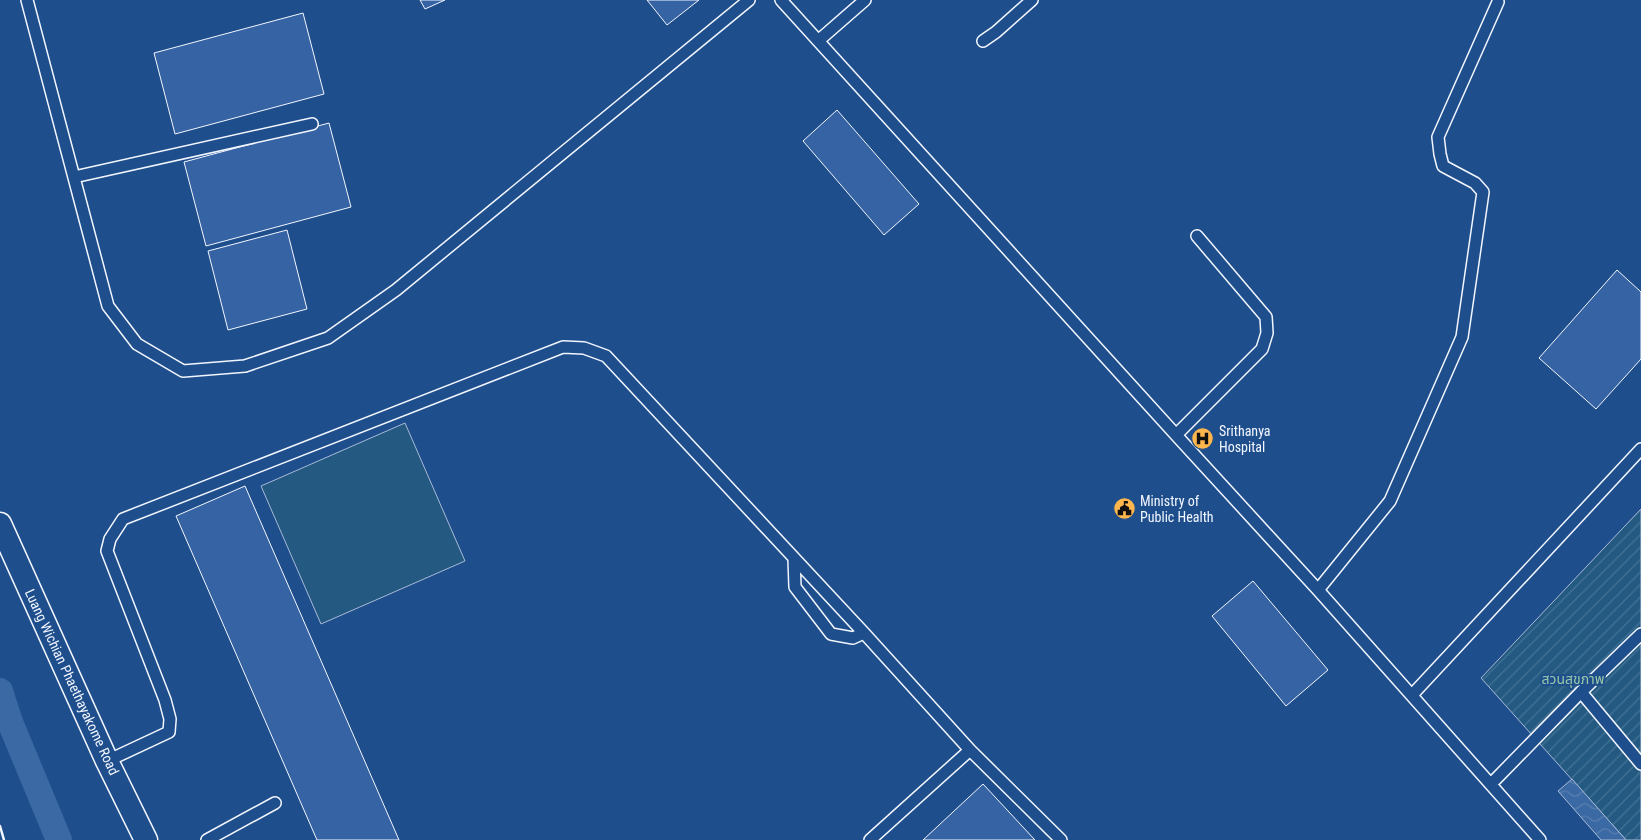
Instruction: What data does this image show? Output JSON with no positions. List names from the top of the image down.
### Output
{
  "streets": {
    "street": ["Luang Wichian Phaethayakome Road"]
  },
  "parks": ["สวนสุขภาพ"],
  "places": {
    "hospital": ["Srithanya Hospital"],
    "public building": ["Ministry of Public Health"]
  }
}
